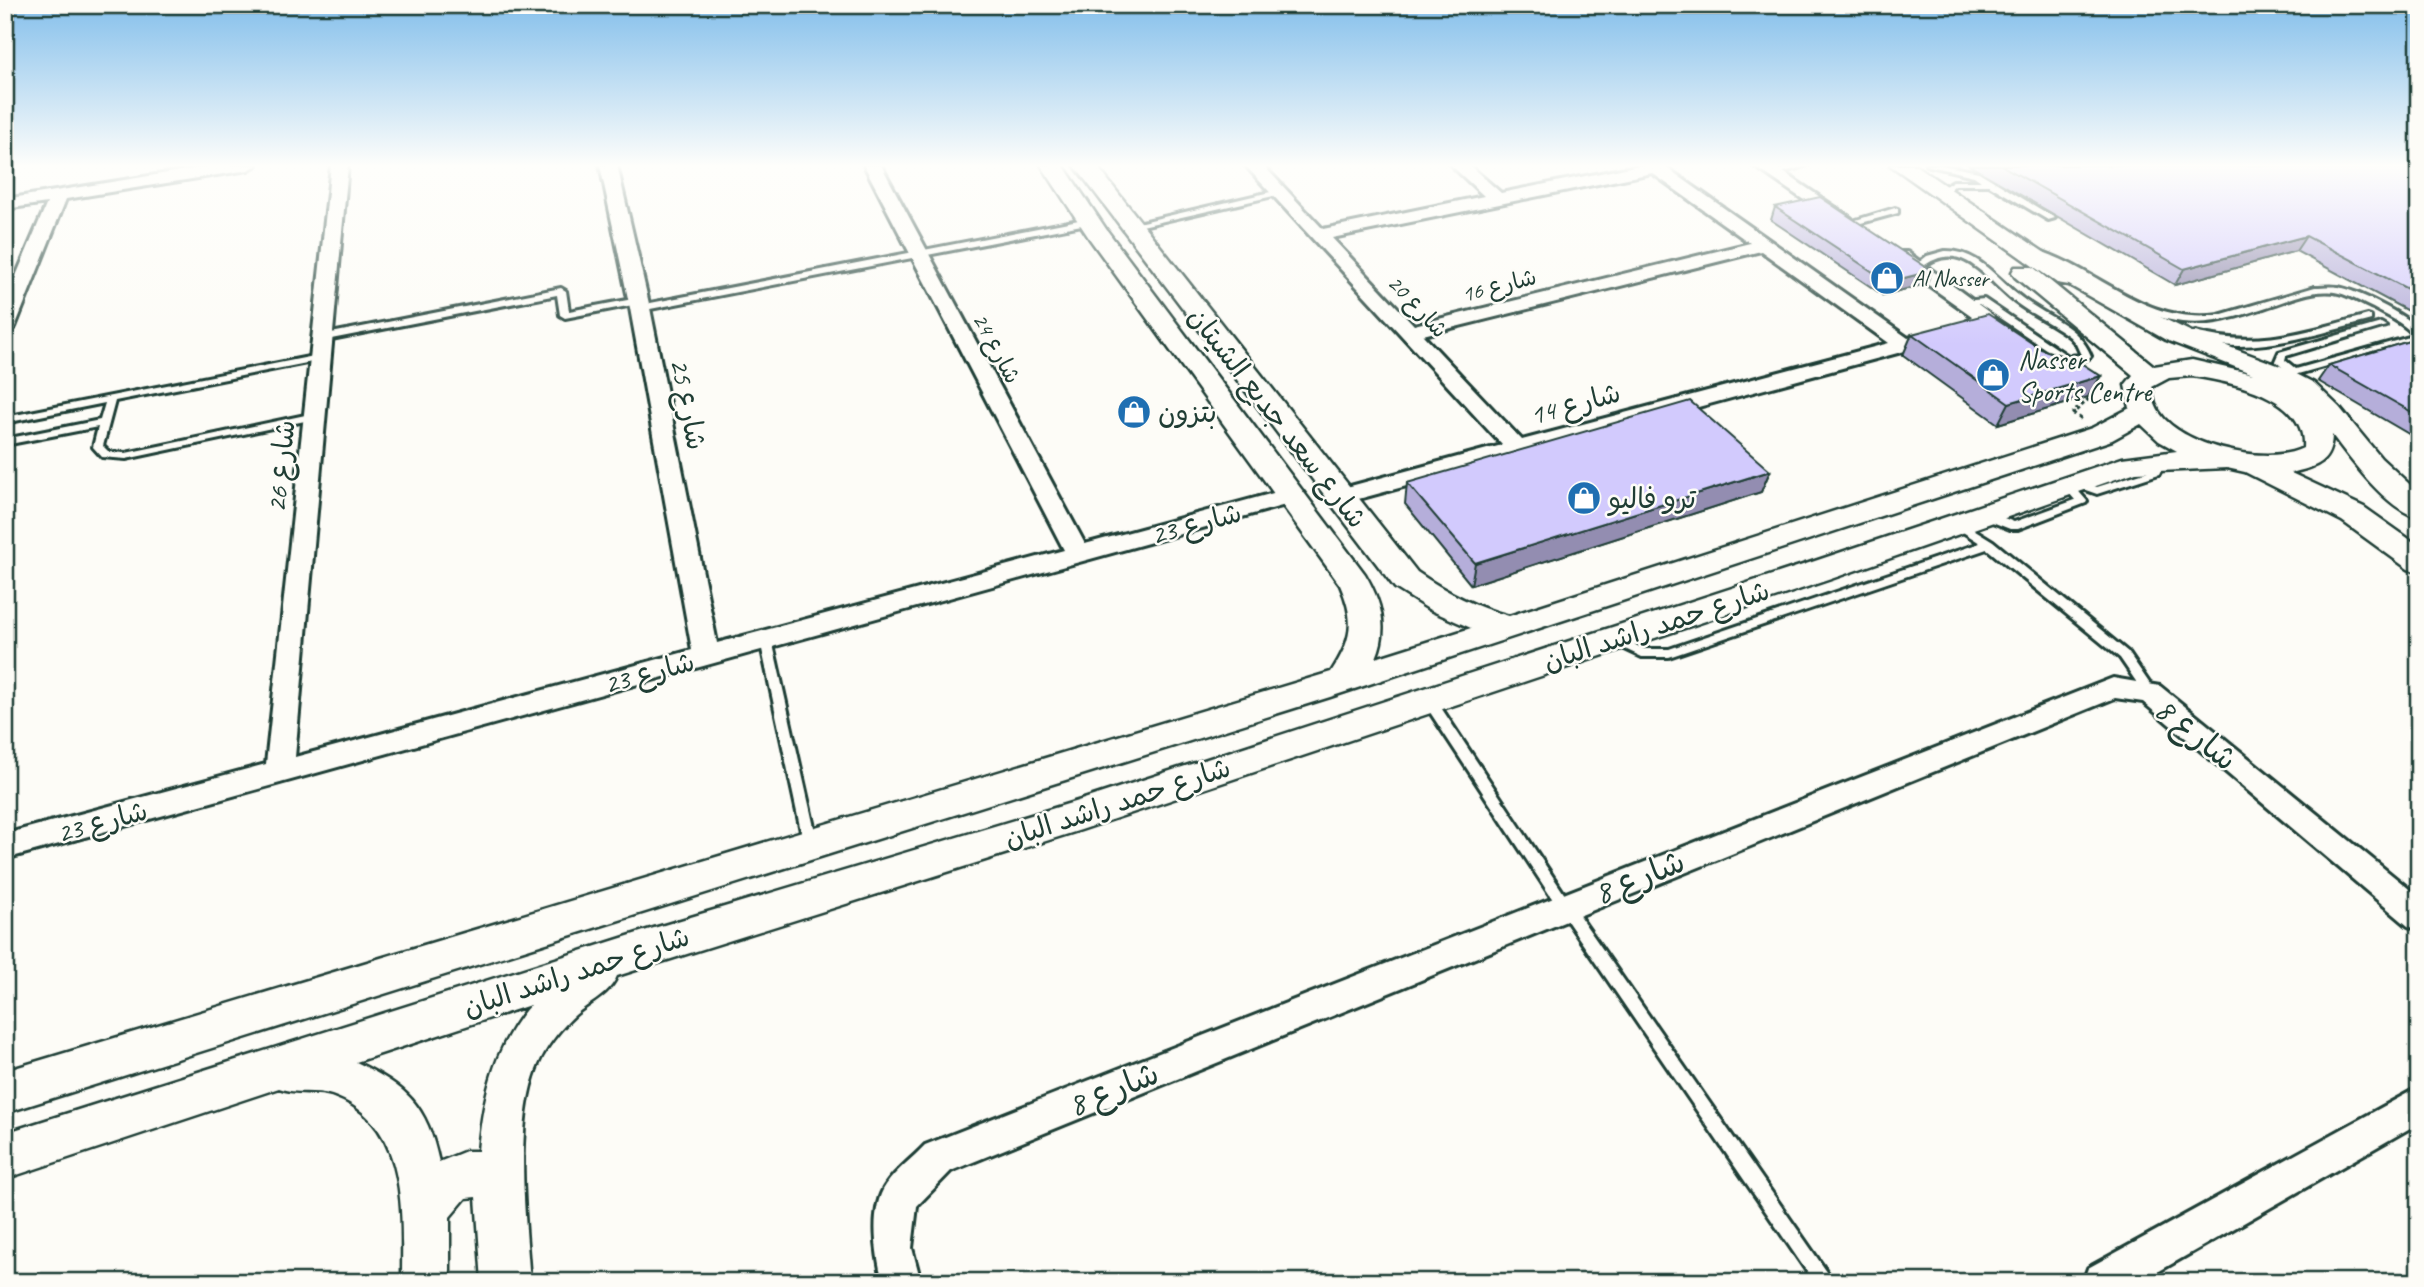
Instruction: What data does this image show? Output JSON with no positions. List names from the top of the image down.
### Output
{
  "streets": {
    "street": [
      "شارع 16",
      "شارع 20",
      "شارع 24",
      "شارع 14",
      "شارع 25",
      "شارع سعد جديع الشيتان",
      "شارع 26",
      "شارع 23",
      "شارع حمد راشد البان",
      "شارع 8"
    ]
  },
  "crossings": [
    ["شارع 16", "شارع 20"],
    ["شارع 20", "شارع 14"],
    ["شارع 24", "شارع 23"],
    ["شارع 14", "شارع سعد جديع الشيتان"],
    ["شارع 25", "شارع 23"],
    ["شارع سعد جديع الشيتان", "شارع 23"],
    ["شارع سعد جديع الشيتان", "شارع حمد راشد البان"],
    ["شارع 26", "شارع 23"]
  ],
  "places": {
    "shop": [
      "Al Nasser",
      "Nasser Sports Centre",
      "بتزون",
      "ترو فاليو"
    ]
  }
}
